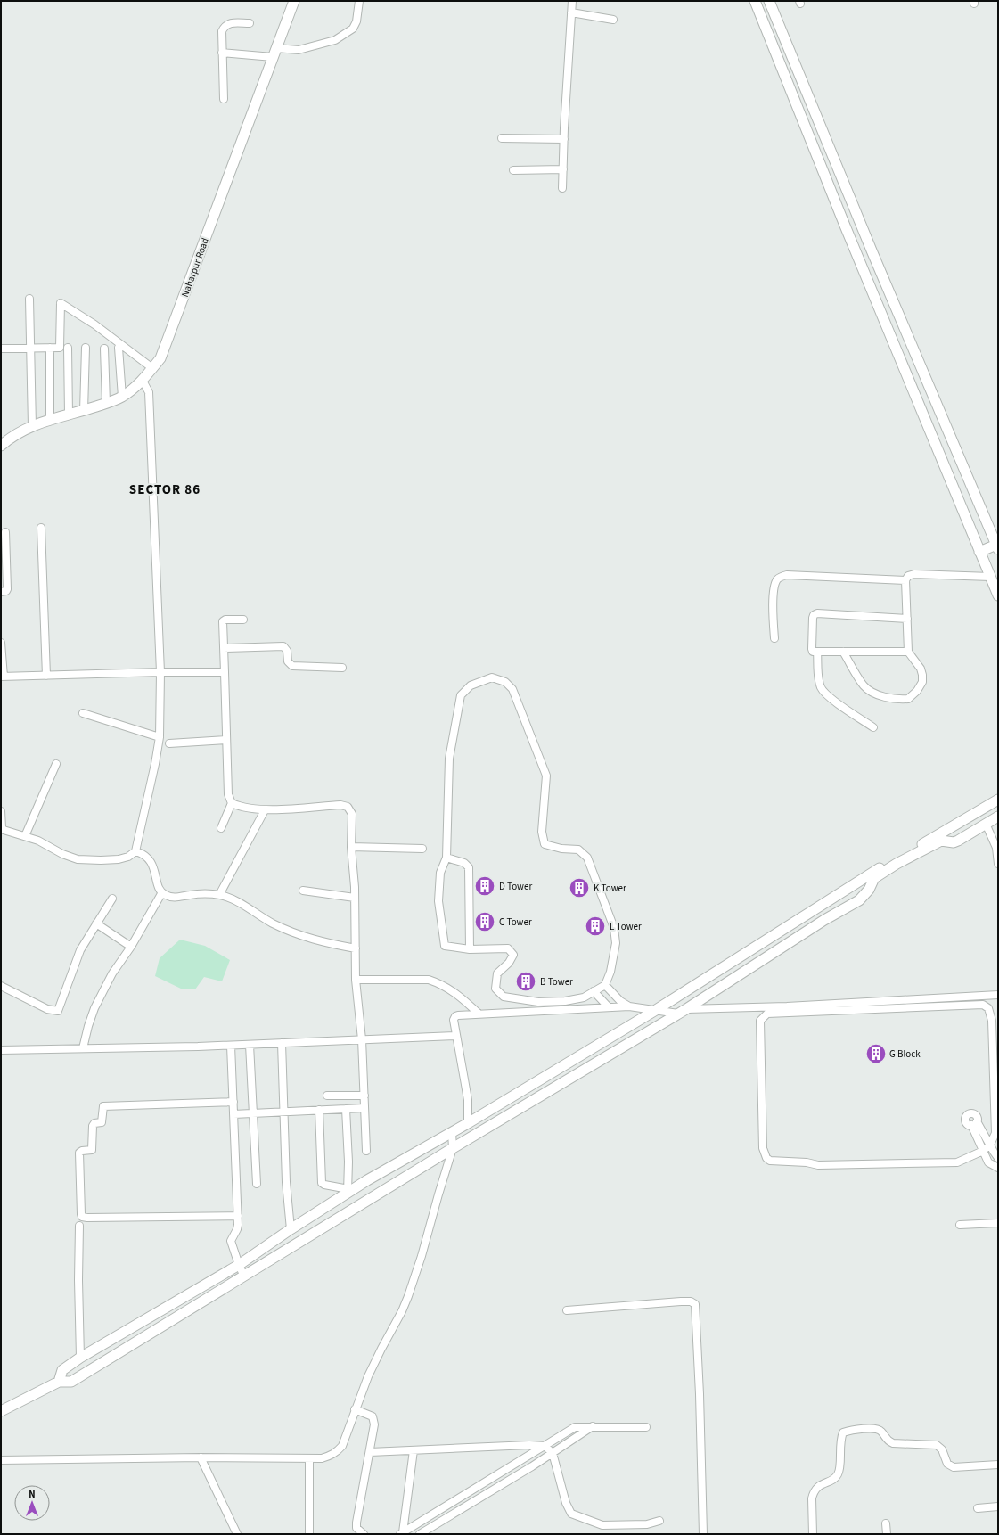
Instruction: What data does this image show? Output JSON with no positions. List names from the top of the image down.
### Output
{
  "streets": {
    "street": ["Naharpur Road"]
  },
  "districts": ["SECTOR 86"],
  "places": {
    "building": [
      "D Tower",
      "K Tower",
      "C Tower",
      "L Tower",
      "B Tower",
      "G Block"
    ]
  },
  "north": "top"
}
